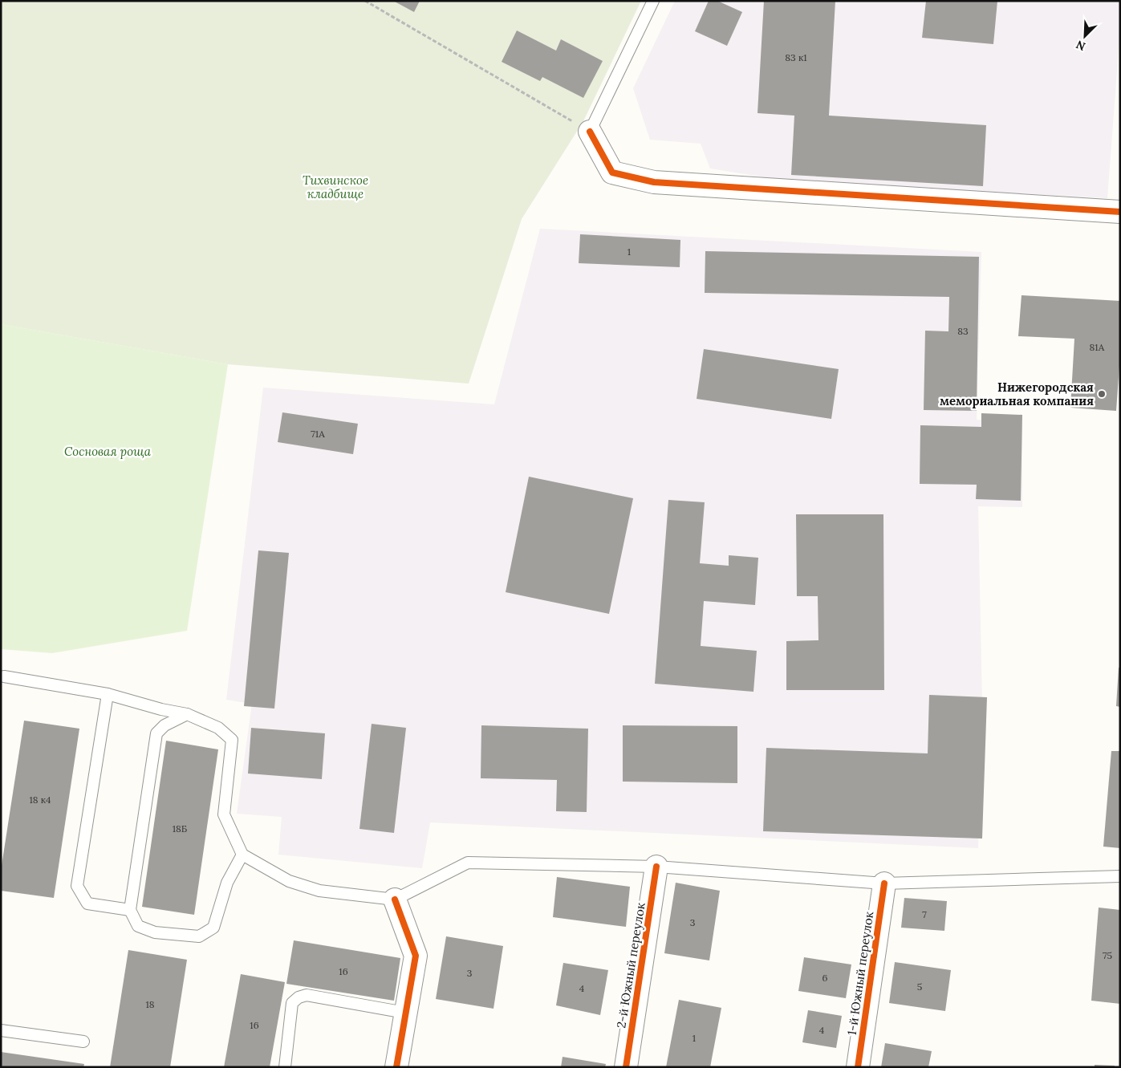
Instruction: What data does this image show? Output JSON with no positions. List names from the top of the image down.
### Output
{
  "streets": {
    "street": ["2-й Южный переулок", "1-й Южный переулок"]
  },
  "parks": ["Тихвинское кладбище", "Сосновая роща"],
  "places": ["Нижегородская мемориальная компания"],
  "house_numbers": [
    "83 к1",
    "1",
    "83",
    "81А",
    "71А",
    "18 к4",
    "18Б",
    "7",
    "3",
    "75",
    "16",
    "3",
    "6",
    "5",
    "4",
    "18",
    "16",
    "4",
    "1"
  ],
  "north": "bottom left"
}
